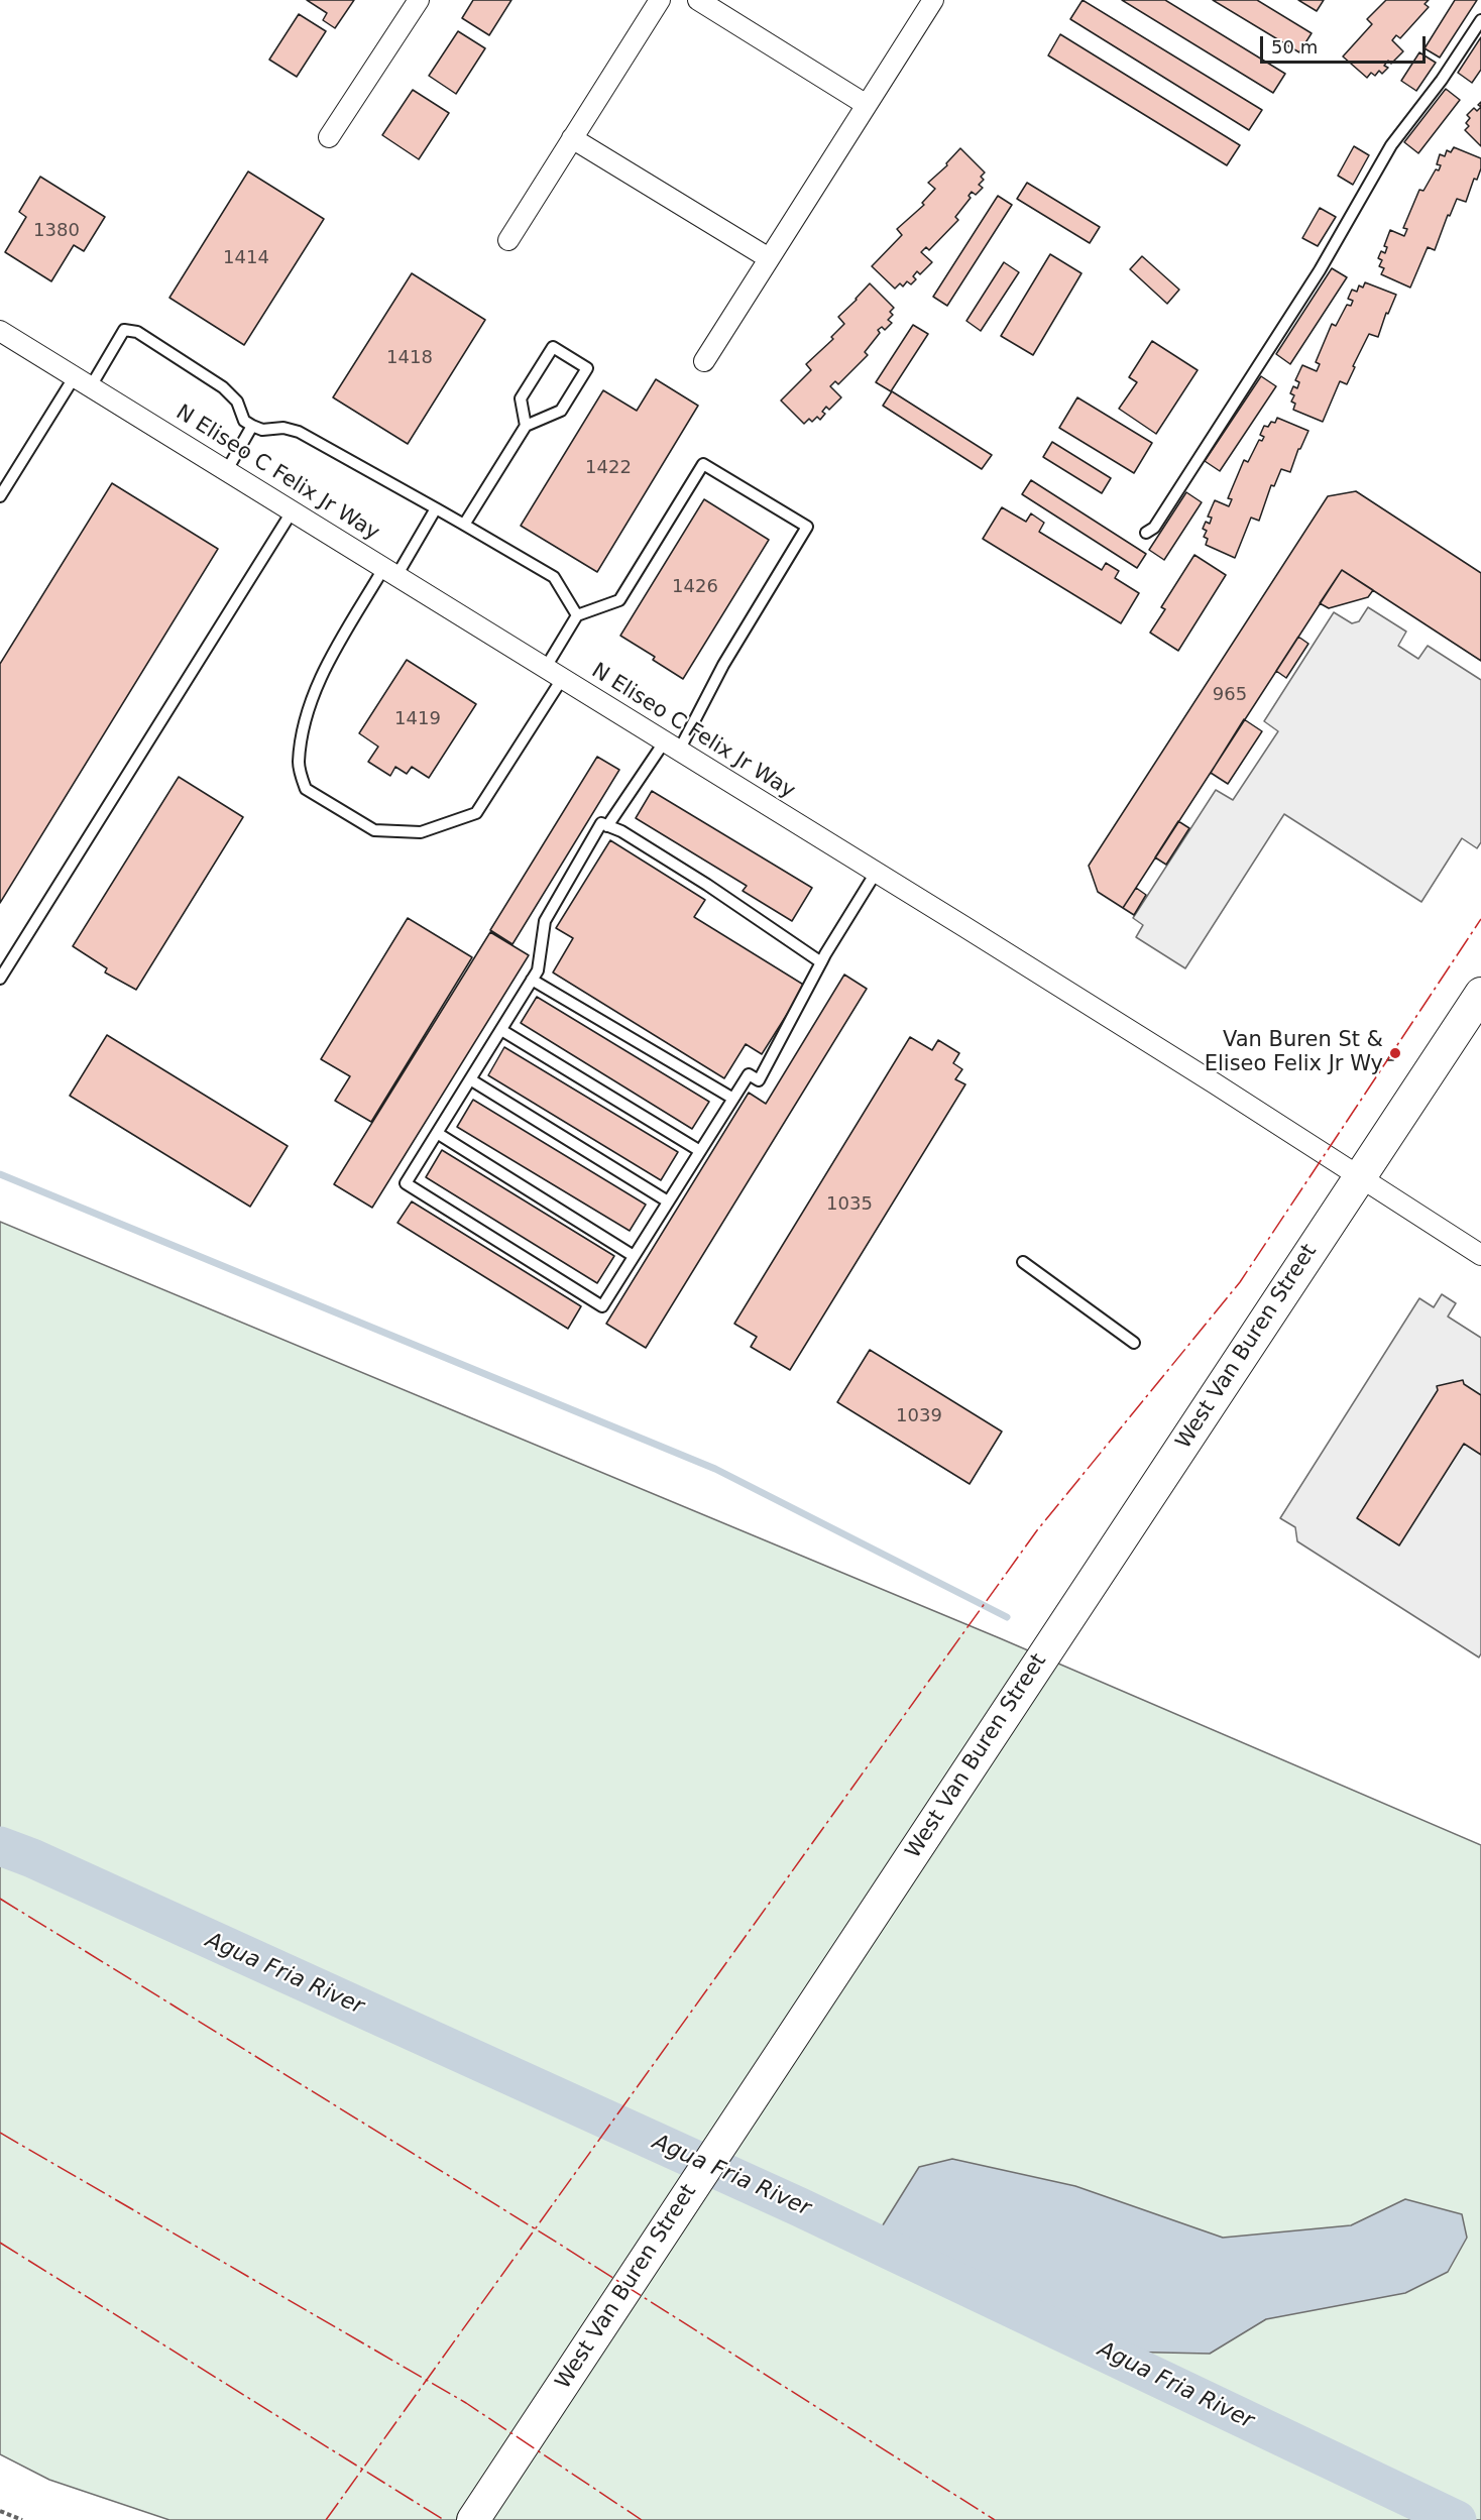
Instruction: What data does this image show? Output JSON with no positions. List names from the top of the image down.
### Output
{
  "streets": {
    "main road": ["West Van Buren Street"],
    "street": ["N Eliseo C Felix Jr Way"]
  },
  "crossings": [
    ["N Eliseo C Felix Jr Way", "West Van Buren Street"]
  ],
  "water": ["Agua Fria River"],
  "places": ["Van Buren St & Eliseo Felix Jr Wy"],
  "house_numbers": [
    "1380",
    "1414",
    "1418",
    "1422",
    "1426",
    "965",
    "1419",
    "1035",
    "1039"
  ],
  "scale_bar": "50 m"
}
